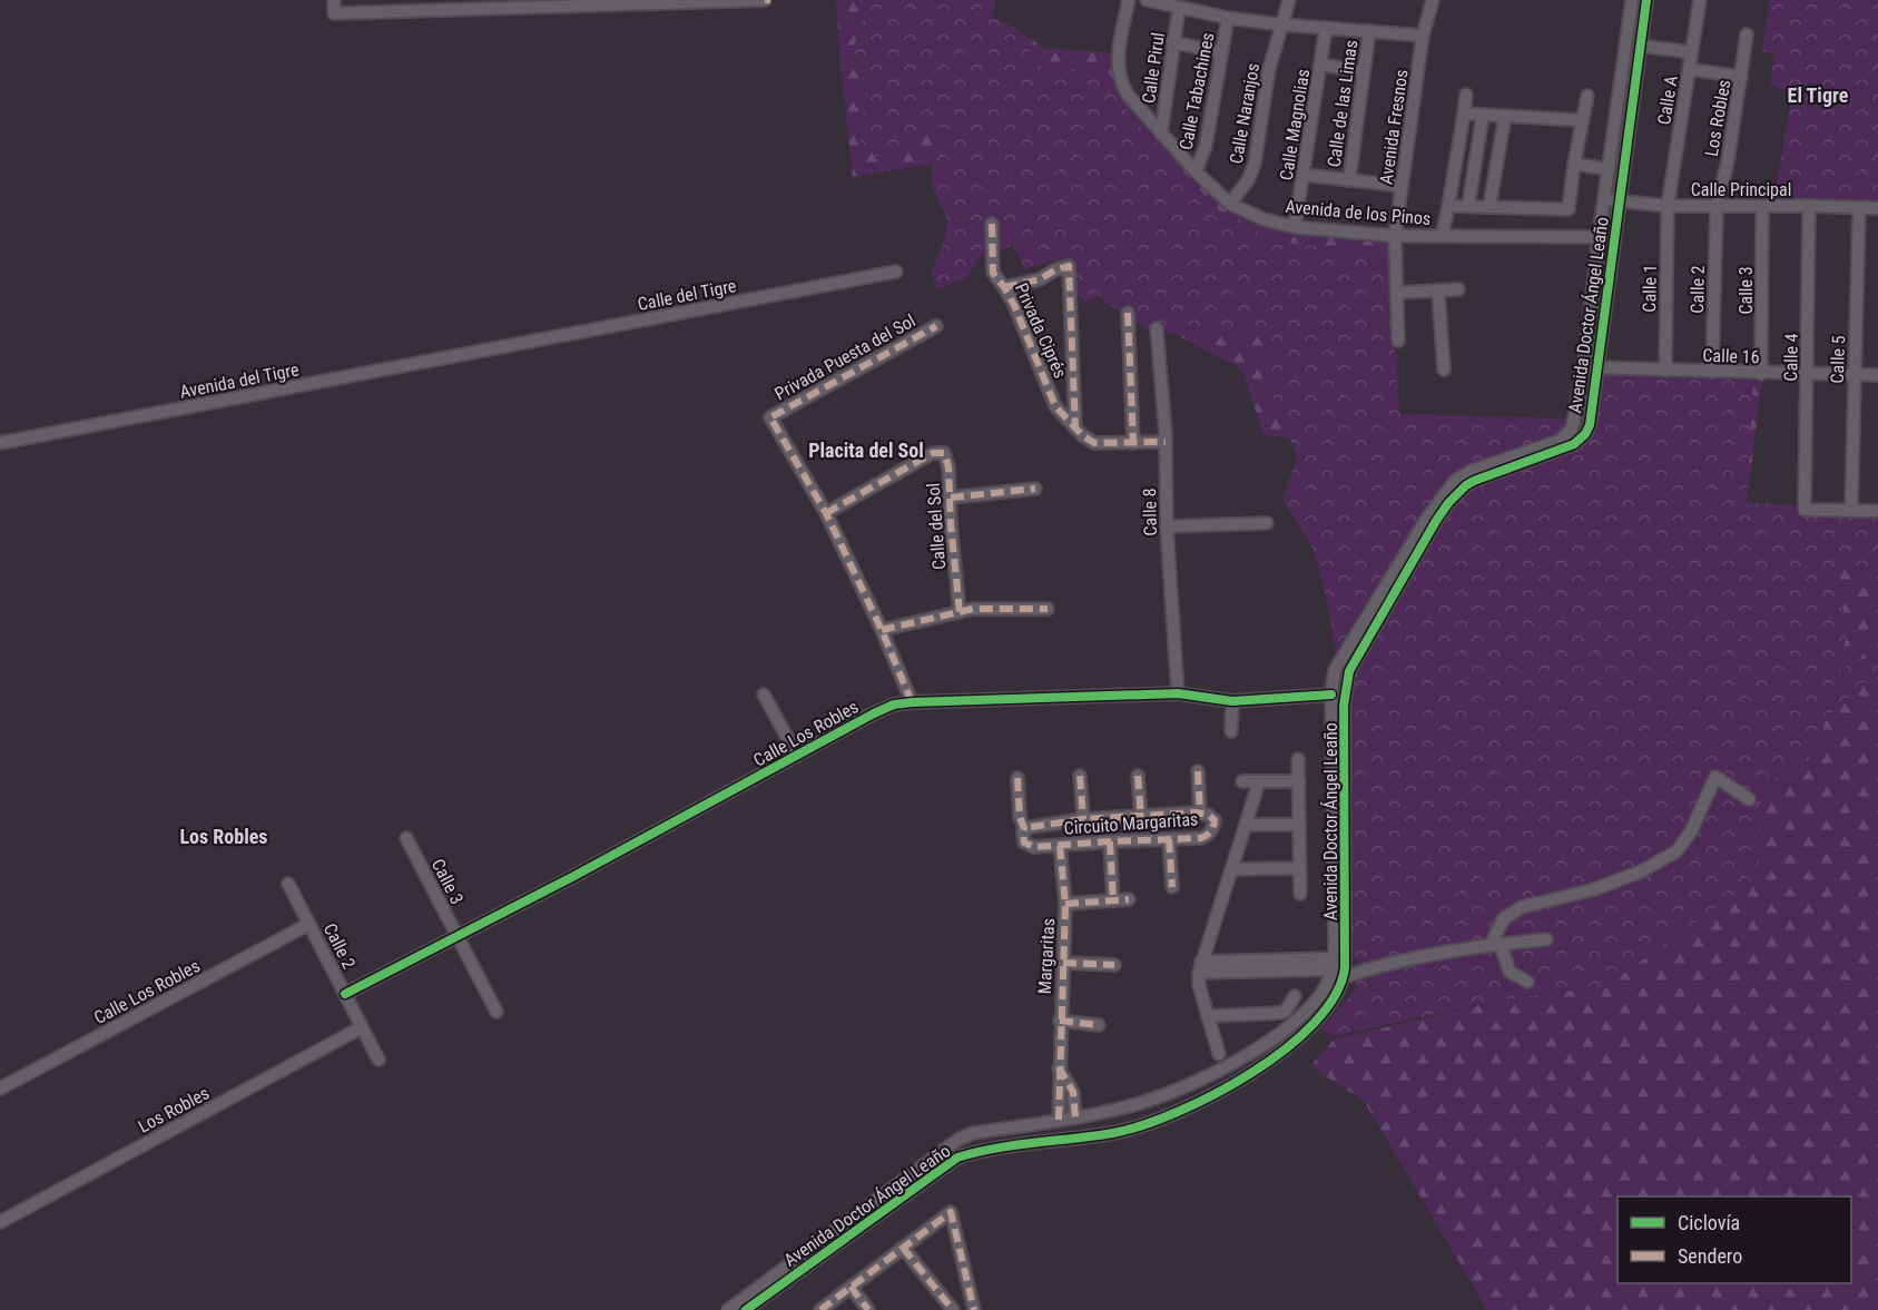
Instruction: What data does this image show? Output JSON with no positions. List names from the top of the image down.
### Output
{
  "streets": {
    "street": [
      "Calle Pirul",
      "Calle Tabachines",
      "Calle A",
      "Calle de las Limas",
      "Calle Naranjos",
      "Los Robles",
      "Calle Magnolias",
      "Avenida Fresnos",
      "Calle Principal",
      "Avenida de los Pinos",
      "Calle 1",
      "Calle 2",
      "Calle 3",
      "Calle del Tigre",
      "Avenida Doctor Ángel Leaño",
      "Privada Ciprés",
      "Calle 16",
      "Privada Puesta del Sol",
      "Calle 4",
      "Calle 5",
      "Avenida del Tigre",
      "Calle 8",
      "Calle del Sol",
      "Calle Los Robles",
      "Circuito Margaritas",
      "Margaritas"
    ]
  },
  "crossings": [
    ["Calle Pirul", "Avenida de los Pinos"],
    ["Calle Tabachines", "Avenida de los Pinos"],
    ["Calle A", "Calle Principal"],
    ["Calle A", "Calle 1"],
    ["Calle Naranjos", "Avenida de los Pinos"],
    ["Los Robles", "Calle Principal"],
    ["Los Robles", "Calle 2"],
    ["Calle Magnolias", "Avenida de los Pinos"],
    ["Avenida Fresnos", "Avenida de los Pinos"],
    ["Calle Principal", "Calle 1"],
    ["Calle Principal", "Calle 2"],
    ["Calle Principal", "Calle 3"],
    ["Calle Principal", "Avenida Doctor Ángel Leaño"],
    ["Calle Principal", "Calle 4"],
    ["Calle Principal", "Calle 5"],
    ["Avenida de los Pinos", "Avenida Doctor Ángel Leaño"],
    ["Calle 1", "Calle 16"],
    ["Calle 2", "Calle 16"],
    ["Calle 2", "Calle Los Robles"],
    ["Calle 3", "Calle 16"],
    ["Calle 3", "Calle Los Robles"],
    ["Calle del Tigre", "Avenida del Tigre"],
    ["Avenida Doctor Ángel Leaño", "Calle 16"],
    ["Avenida Doctor Ángel Leaño", "Calle Los Robles"],
    ["Avenida Doctor Ángel Leaño", "Margaritas"],
    ["Privada Ciprés", "Calle 8"],
    ["Calle 16", "Calle 4"],
    ["Calle 16", "Calle 5"],
    ["Privada Puesta del Sol", "Calle del Sol"],
    ["Calle 4", "Calle 5"],
    ["Calle 8", "Calle Los Robles"],
    ["Circuito Margaritas", "Margaritas"]
  ],
  "districts": ["El Tigre", "Placita del Sol", "Los Robles"],
  "legend": ["Ciclovía", "Sendero"]
}
